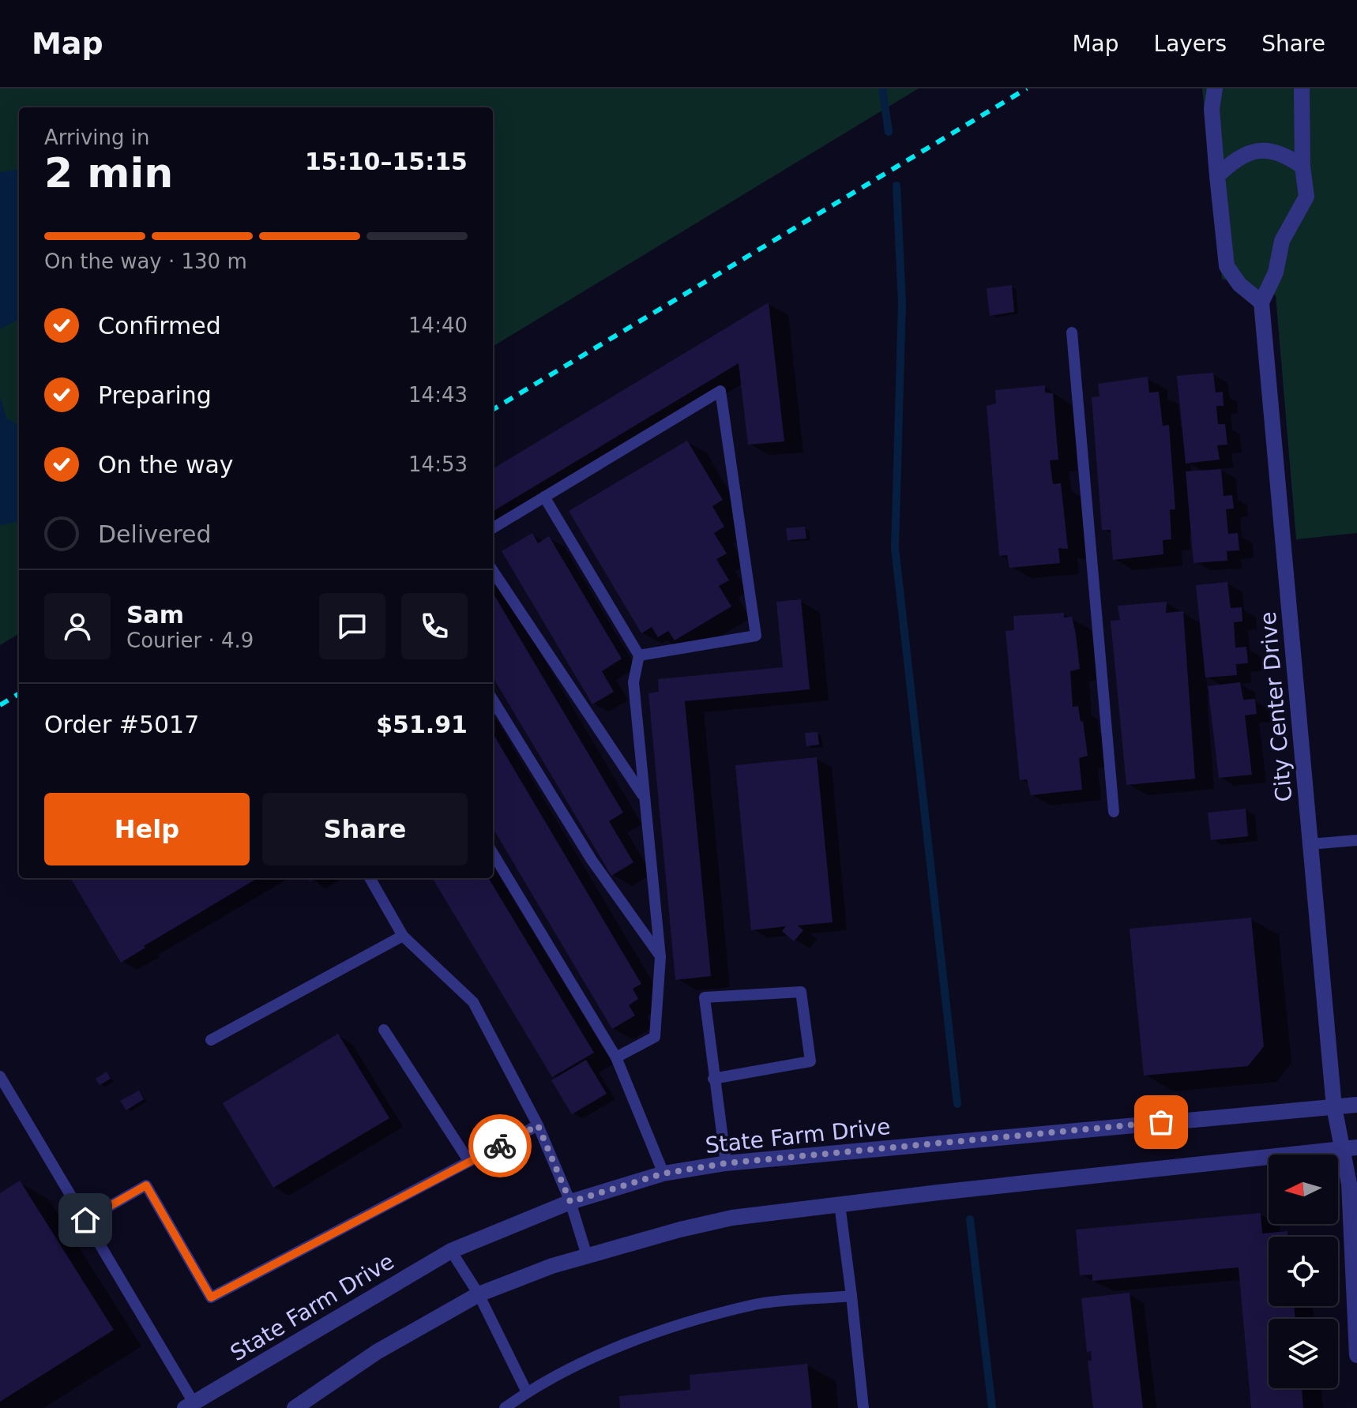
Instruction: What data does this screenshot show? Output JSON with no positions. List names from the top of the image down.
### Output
{
  "streets": {
    "street": ["City Center Drive", "State Farm Drive"]
  },
  "crossings": [
    ["City Center Drive", "State Farm Drive"]
  ],
  "north": "left",
  "page": {
    "header": "Map",
    "nav": ["Map", "Layers", "Share"],
    "heading": ["2 min", "Arriving in", "15:10–15:15"],
    "panel": [
      "Sam",
      "Courier · 4.9",
      "Order #5017",
      "$51.91"
    ],
    "bar": "On the way · 130 m",
    "list": [
      ["Confirmed", "14:40"],
      ["Preparing", "14:43"],
      ["On the way", "14:53"],
      "Delivered"
    ],
    "buttons": ["Help", "Share"]
  }
}
